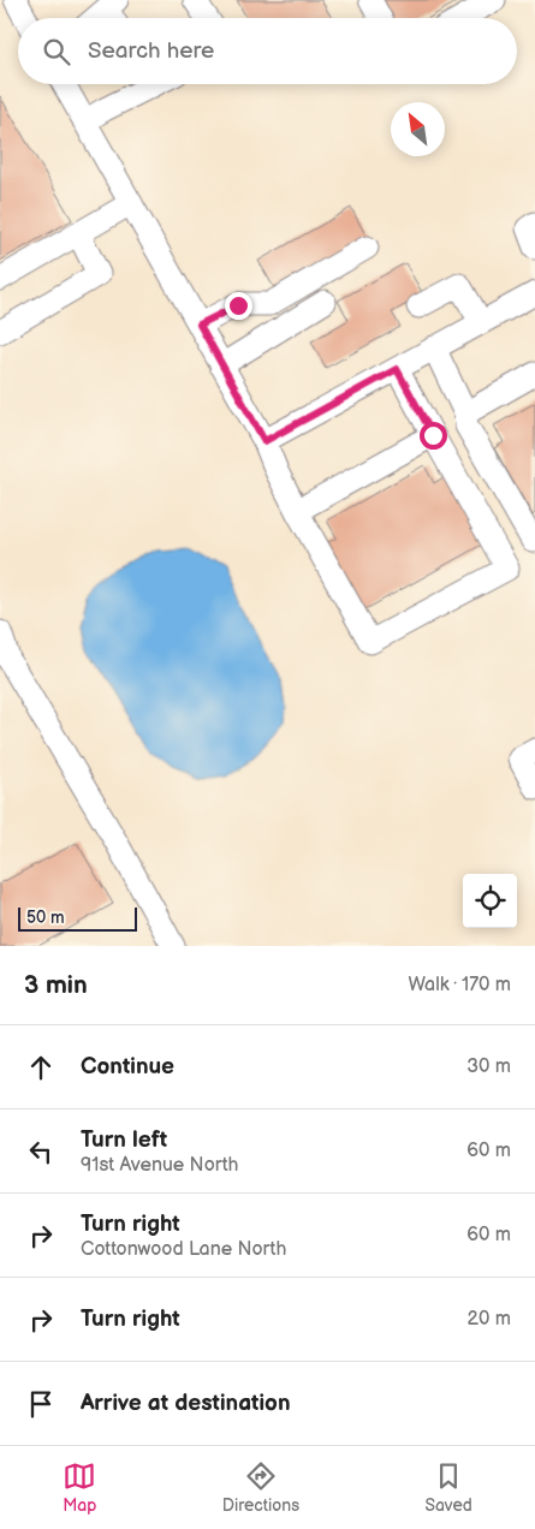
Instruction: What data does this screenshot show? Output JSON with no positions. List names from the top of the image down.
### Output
{
  "scale_bar": "50 m",
  "north": "top left",
  "page": {
    "search": "Search here",
    "scale": "50 m",
    "heading": ["3 min", "Walk · 170 m"],
    "list": [
      ["Continue", "30 m"],
      ["Turn left", "91st Avenue North", "60 m"],
      ["Turn right", "Cottonwood Lane North", "60 m"],
      ["Turn right", "20 m"],
      "Arrive at destination"
    ],
    "nav": ["Map", "Directions", "Saved"]
  }
}
